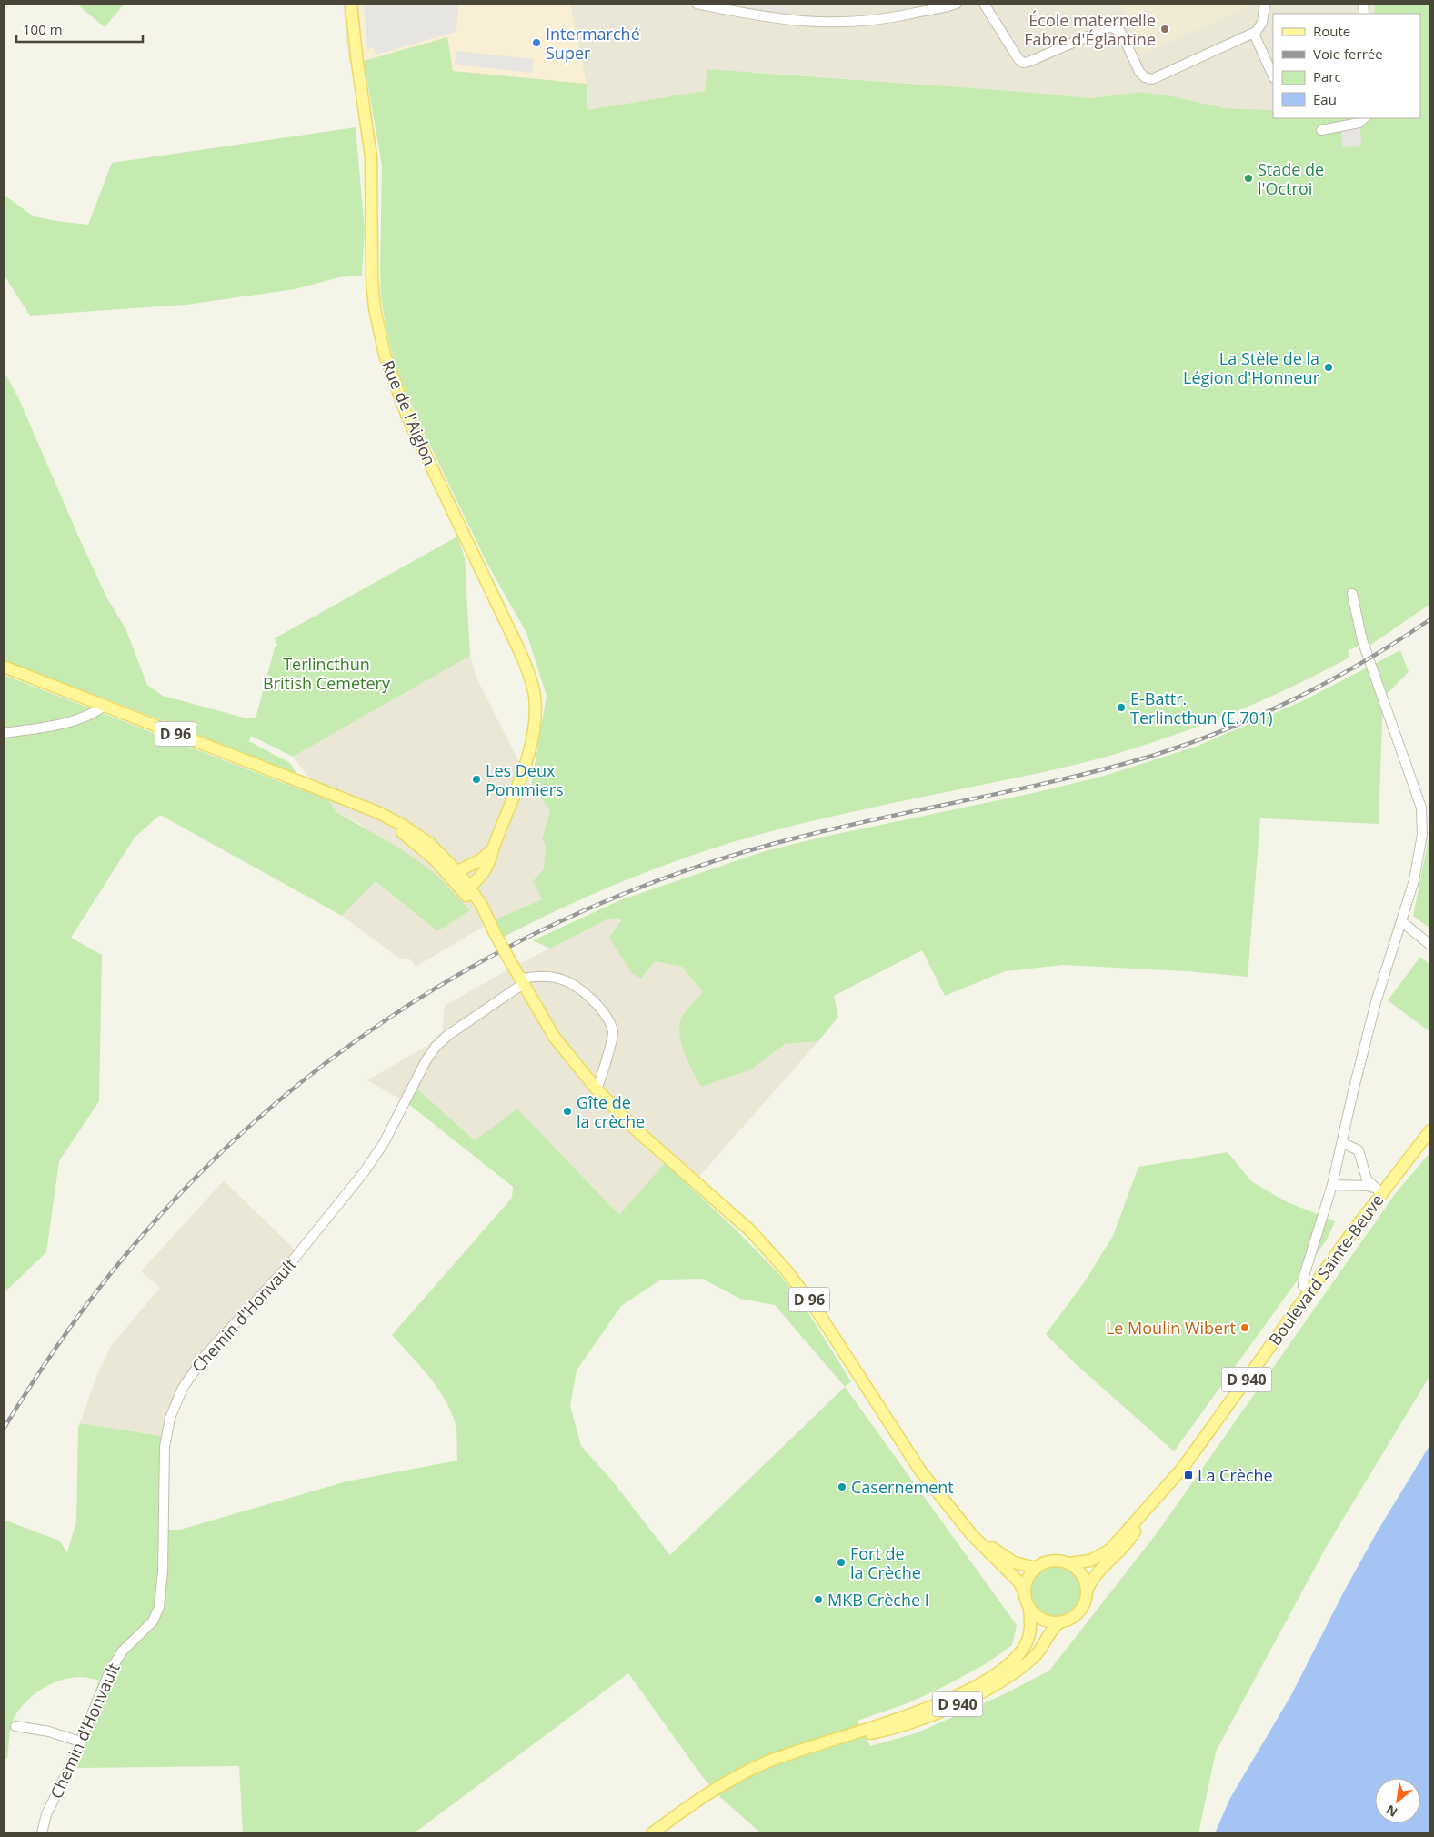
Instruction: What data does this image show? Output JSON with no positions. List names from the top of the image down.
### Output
{
  "streets": {
    "main road": [
      "Rue de l'Aiglon",
      "D 96",
      "Boulevard Sainte-Beuve",
      "D 940"
    ],
    "street": ["Chemin d'Honvault"]
  },
  "crossings": [
    ["Rue de l'Aiglon", "D 96"],
    ["D 96", "Chemin d'Honvault"],
    ["D 96", "D 940"],
    ["Boulevard Sainte-Beuve", "D 940"]
  ],
  "parks": ["Terlincthun British Cemetery"],
  "places": {
    "other": [
      "École maternelle Fabre d'Églantine",
      "Intermarché Super",
      "Stade de l'Octroi",
      "La Stèle de la Légion d'Honneur",
      "E-Battr. Terlincthun (E.701)",
      "Les Deux Pommiers",
      "Gîte de la crèche",
      "Le Moulin Wibert",
      "Casernement",
      "Fort de la Crèche",
      "MKB Crèche I"
    ],
    "transit": ["La Crèche"]
  },
  "legend": [
    "Route",
    "Voie ferrée",
    "Parc",
    "Eau"
  ],
  "scale_bar": "100 m",
  "north": "bottom left"
}
